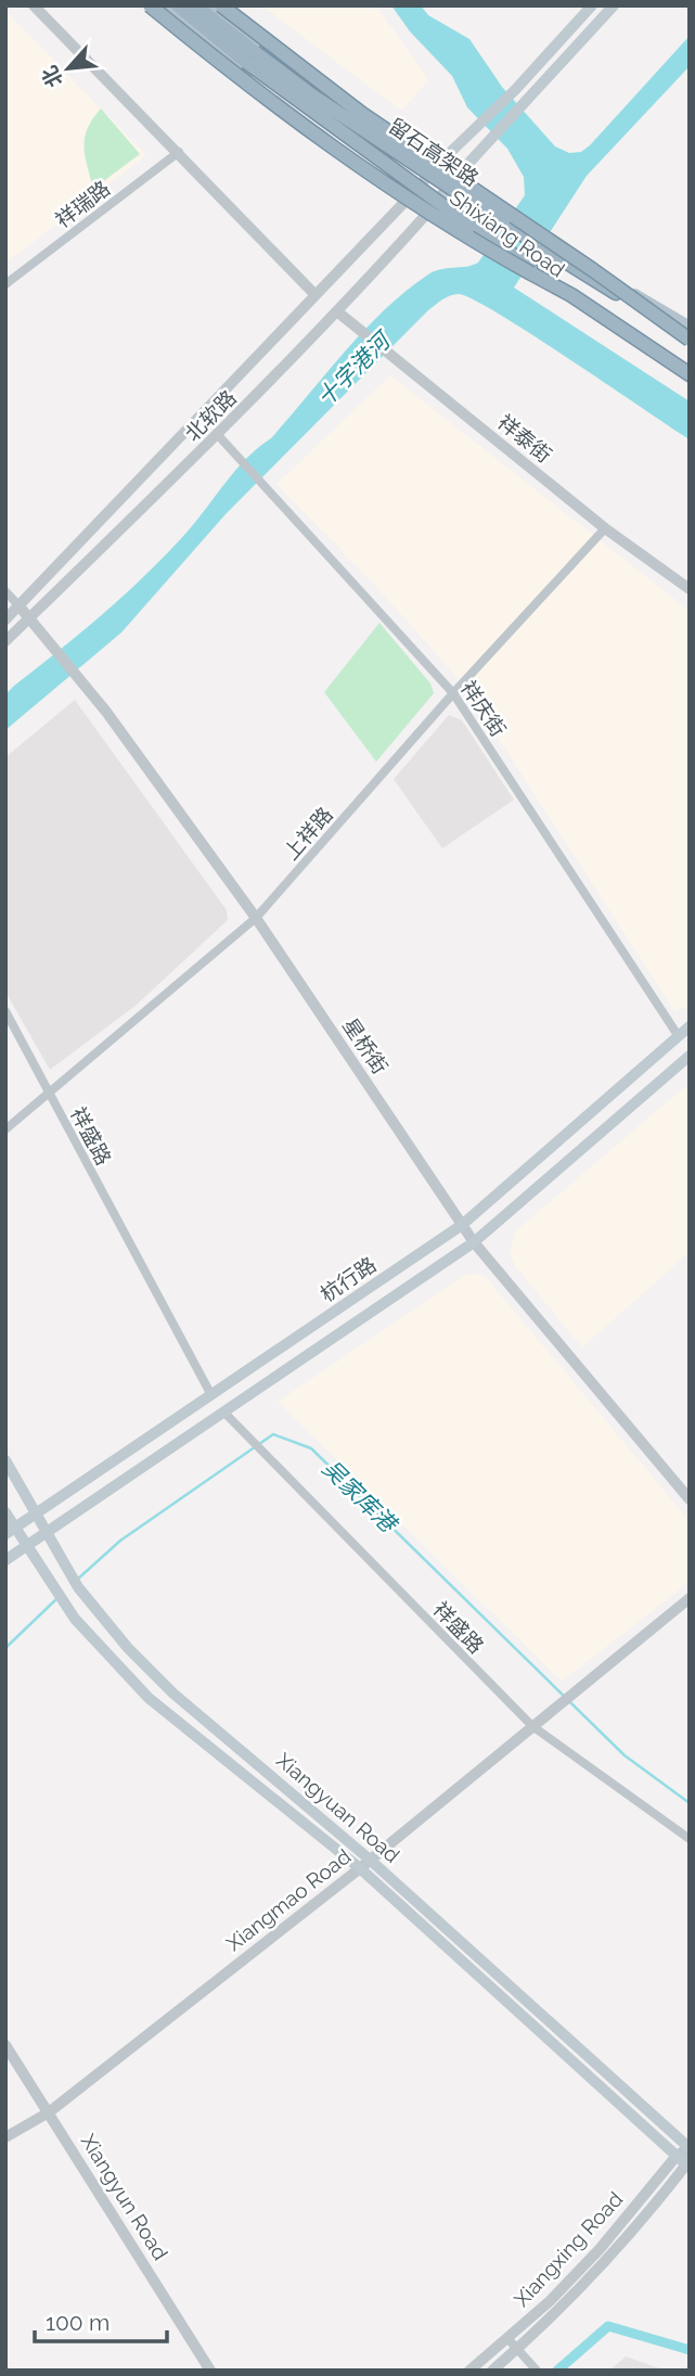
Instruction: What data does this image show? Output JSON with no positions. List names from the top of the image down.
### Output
{
  "streets": {
    "highway": ["留石高架路"],
    "main road": ["Shixiang Road", "杭行路", "Xiangyuan Road"],
    "street": [
      "祥瑞路",
      "北软路",
      "祥泰街",
      "祥庆街",
      "上祥路",
      "星桥街",
      "祥盛路",
      "Xiangmao Road",
      "Xiangyun Road",
      "Xiangxing Road"
    ]
  },
  "crossings": [
    ["留石高架路", "Shixiang Road"],
    ["Shixiang Road", "北软路"],
    ["北软路", "祥泰街"],
    ["北软路", "祥庆街"],
    ["北软路", "星桥街"],
    ["祥泰街", "上祥路"],
    ["祥庆街", "上祥路"],
    ["祥庆街", "杭行路"],
    ["上祥路", "星桥街"],
    ["上祥路", "祥盛路"],
    ["星桥街", "杭行路"],
    ["祥盛路", "杭行路"],
    ["祥盛路", "Xiangmao Road"],
    ["杭行路", "Xiangyuan Road"],
    ["Xiangyuan Road", "Xiangmao Road"],
    ["Xiangyuan Road", "Xiangxing Road"],
    ["Xiangmao Road", "Xiangyun Road"]
  ],
  "water": ["十字港河", "吴家库港"],
  "scale_bar": "100 m",
  "north": "bottom left"
}
